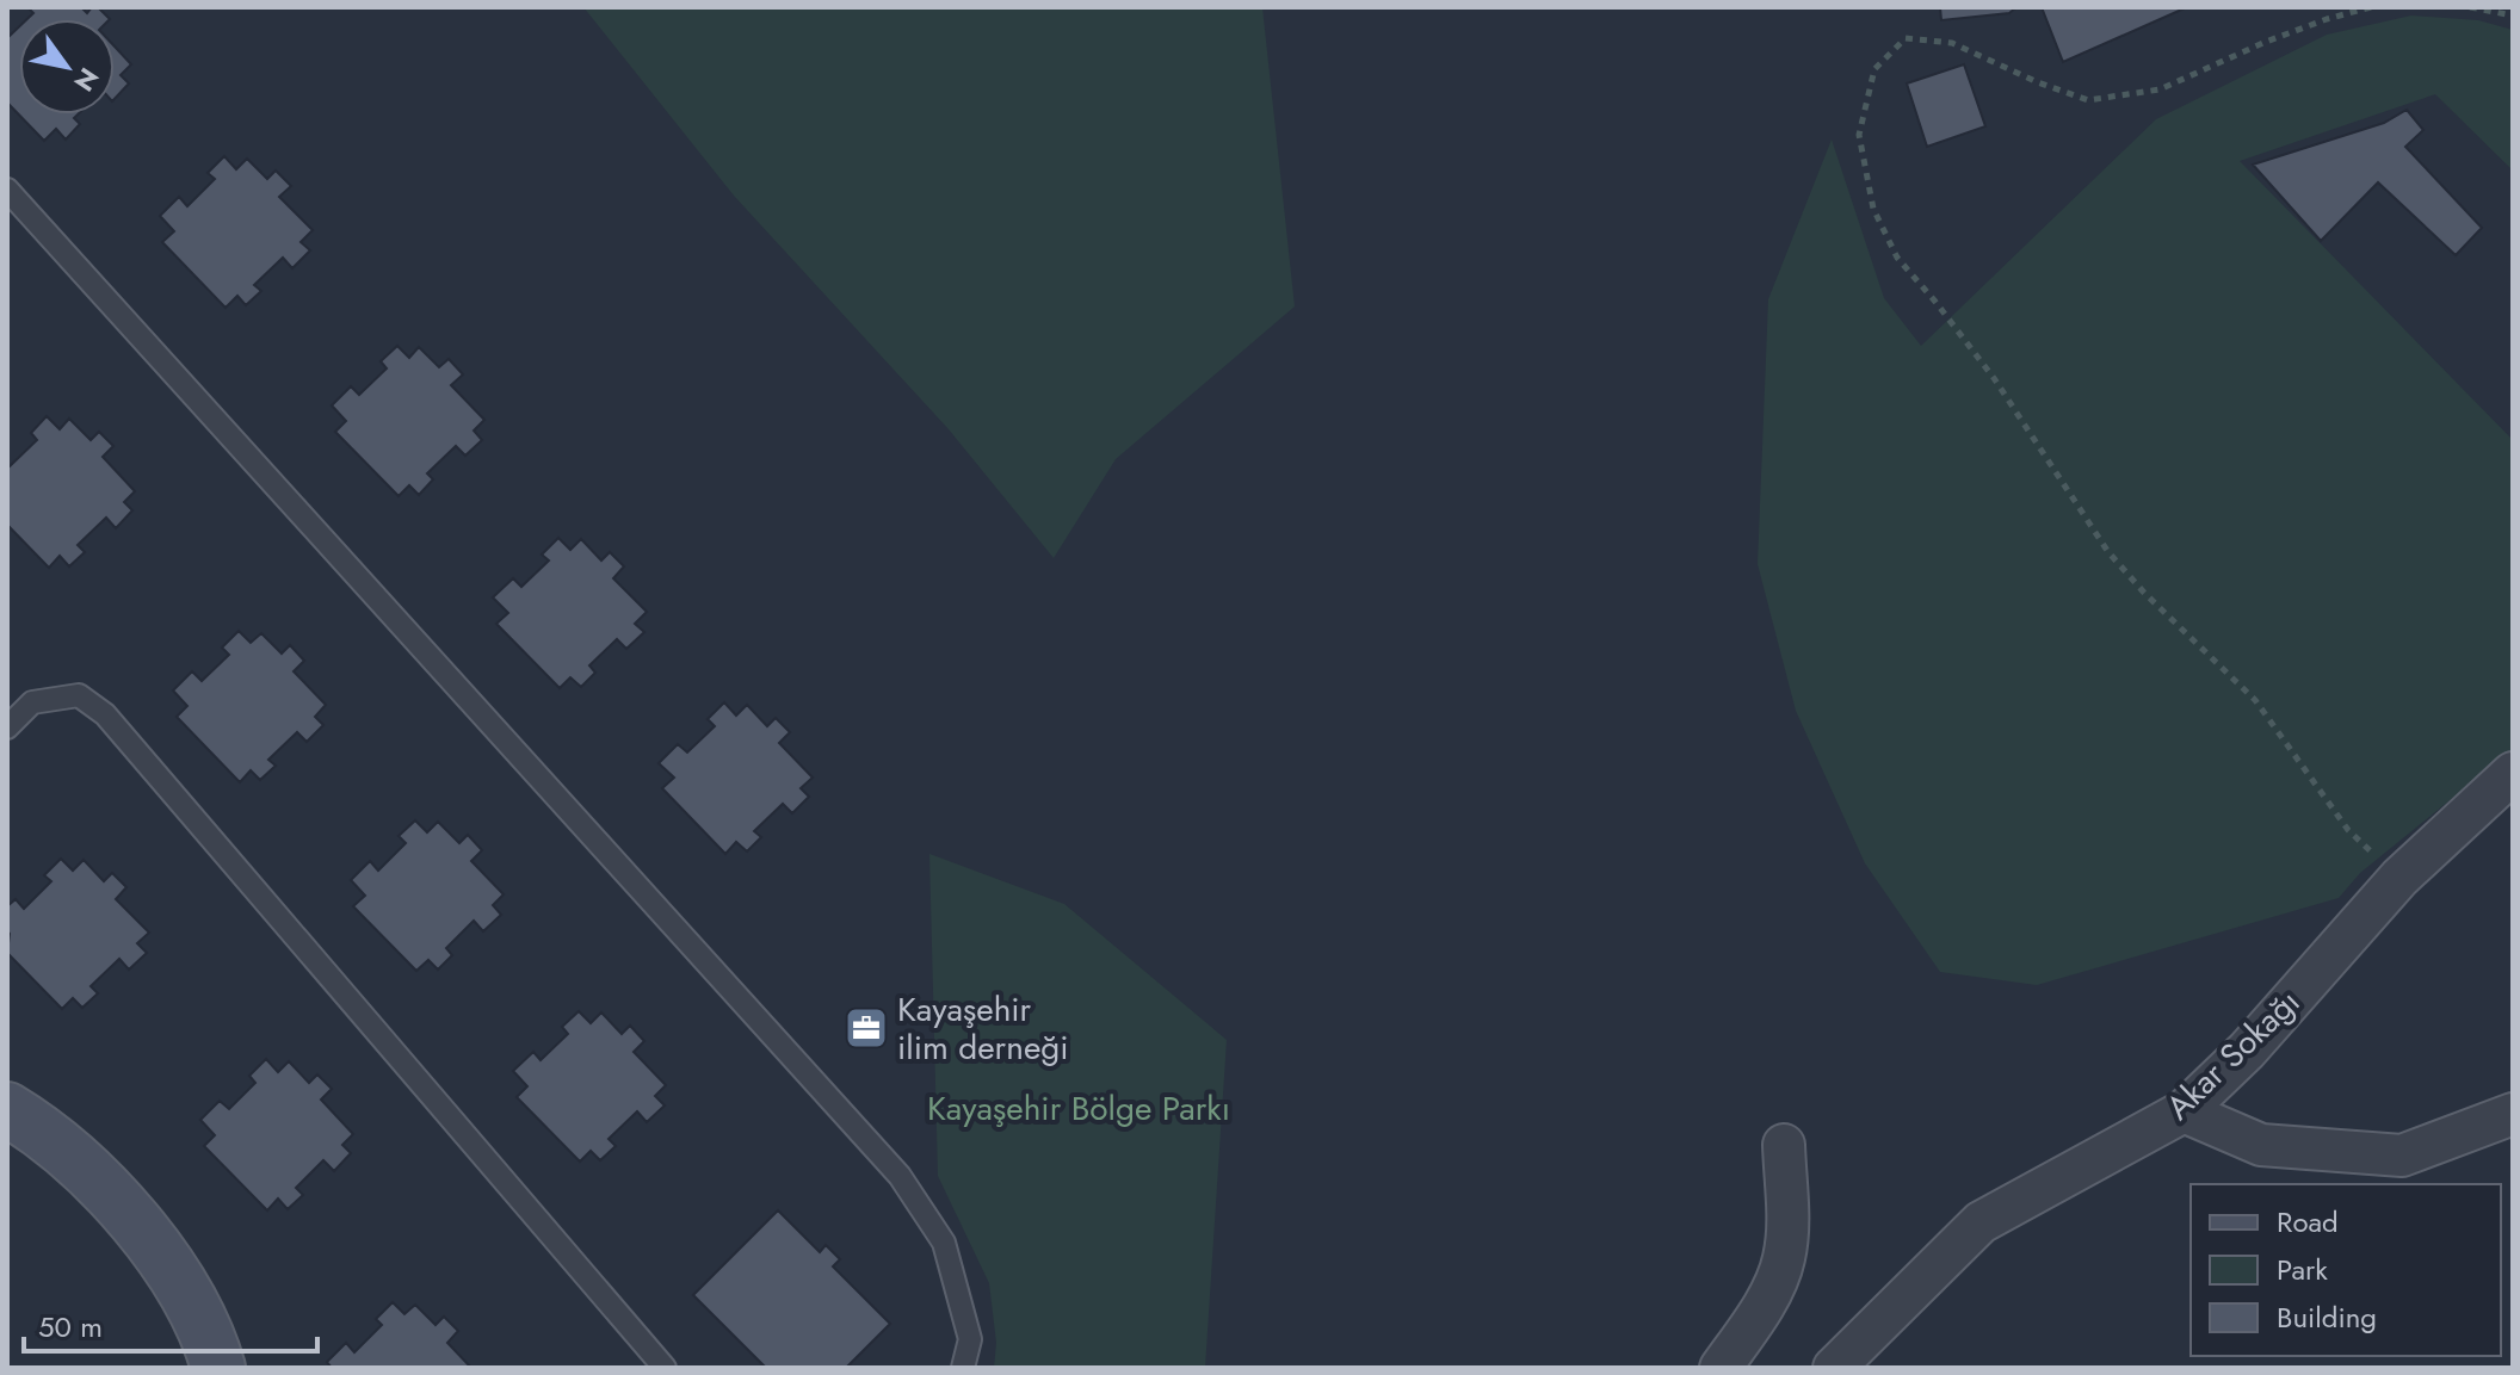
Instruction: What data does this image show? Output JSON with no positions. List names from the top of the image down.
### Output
{
  "streets": {
    "street": ["Akar Sokağı"]
  },
  "parks": ["Kayaşehir Bölge Parkı"],
  "places": {
    "office": ["Kayaşehir ilim derneği"]
  },
  "legend": ["Road", "Park", "Building"],
  "scale_bar": "50 m",
  "north": "bottom right"
}
